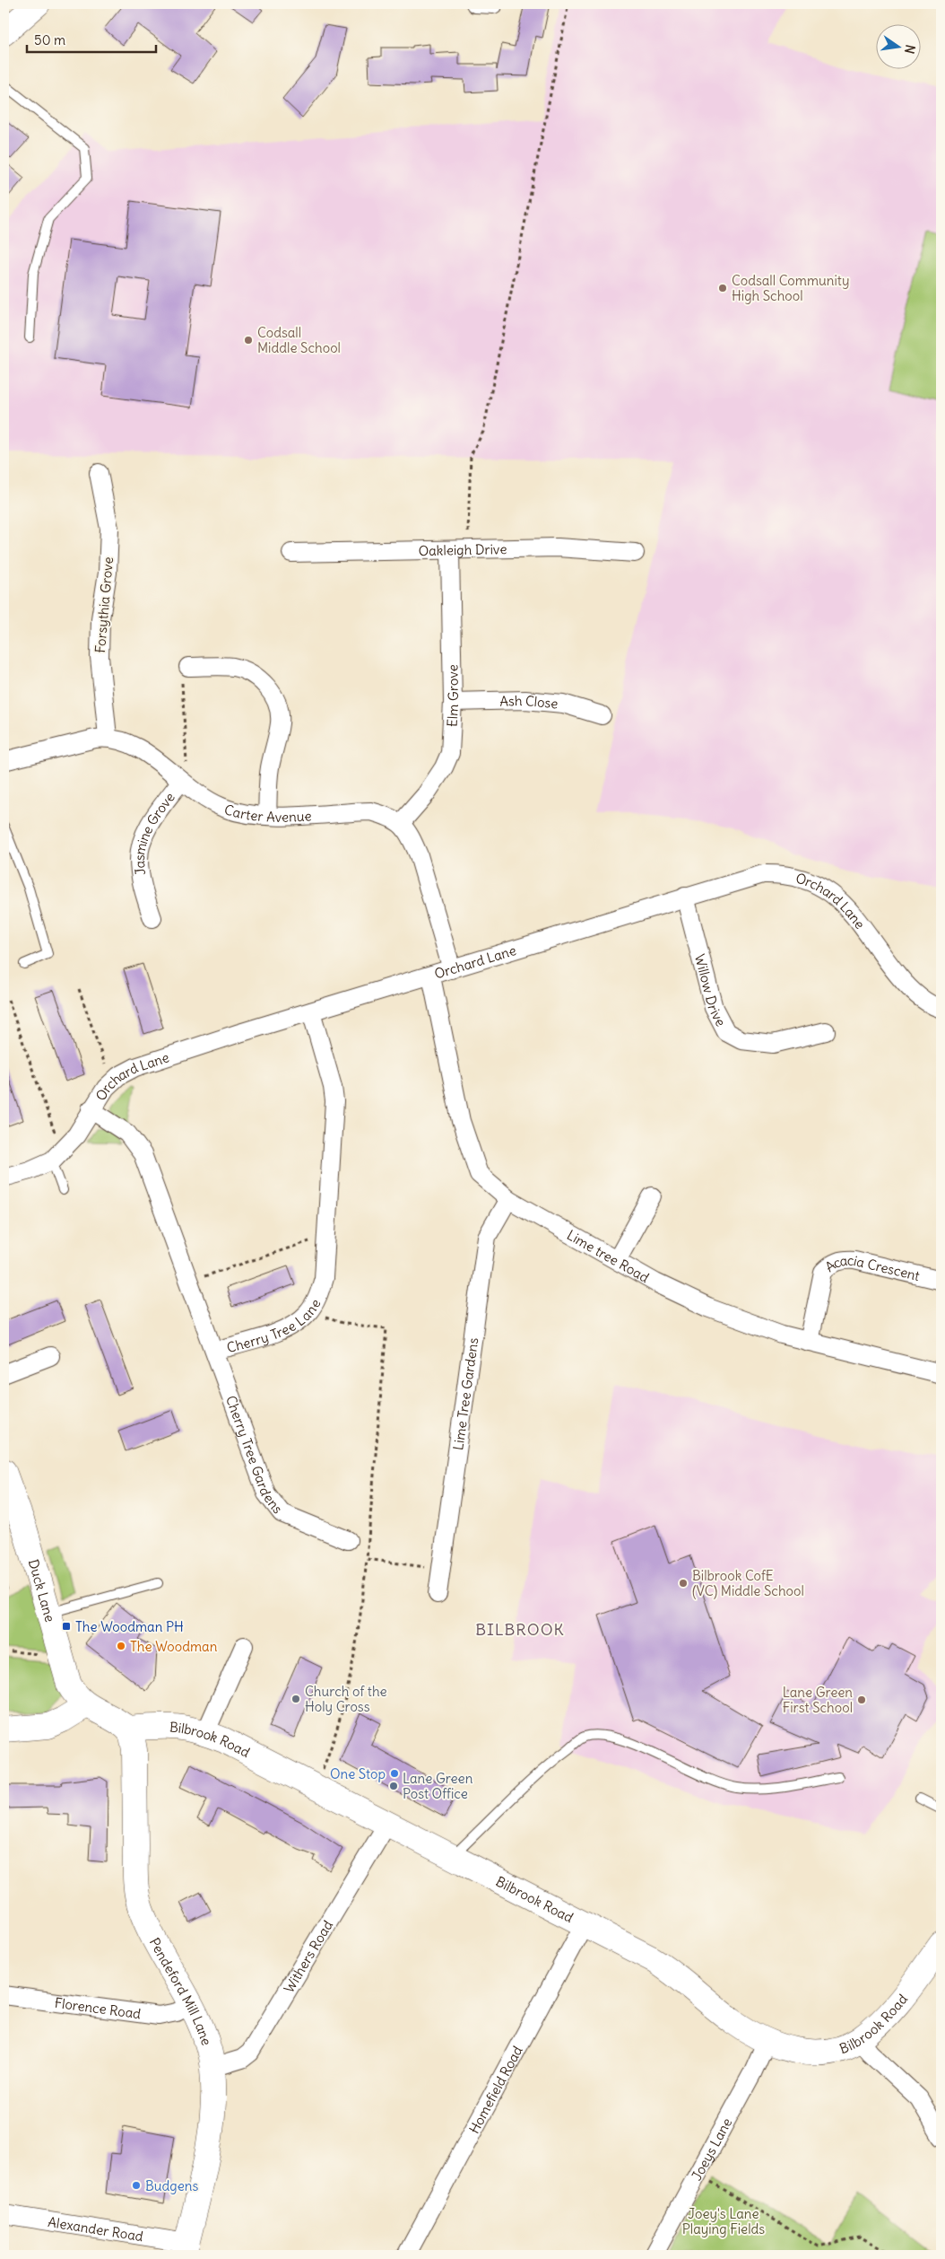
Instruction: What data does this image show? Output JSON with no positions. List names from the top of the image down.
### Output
{
  "streets": {
    "street": [
      "Oakleigh Drive",
      "Forsythia Grove",
      "Elm Grove",
      "Ash Close",
      "Carter Avenue",
      "Jasmine Grove",
      "Orchard Lane",
      "Willow Drive",
      "Lime tree Road",
      "Acacia Crescent",
      "Cherry Tree Lane",
      "Lime Tree Gardens",
      "Cherry Tree Gardens",
      "Duck Lane",
      "Bilbrook Road",
      "Withers Road",
      "Pendeford Mill Lane",
      "Florence Road",
      "Homefield Road",
      "Joeys Lane",
      "Alexander Road"
    ]
  },
  "crossings": [
    ["Oakleigh Drive", "Elm Grove"],
    ["Forsythia Grove", "Carter Avenue"],
    ["Elm Grove", "Ash Close"],
    ["Elm Grove", "Carter Avenue"],
    ["Carter Avenue", "Jasmine Grove"],
    ["Orchard Lane", "Willow Drive"],
    ["Orchard Lane", "Lime tree Road"],
    ["Orchard Lane", "Cherry Tree Lane"],
    ["Lime tree Road", "Acacia Crescent"],
    ["Lime tree Road", "Lime Tree Gardens"],
    ["Cherry Tree Lane", "Cherry Tree Gardens"],
    ["Bilbrook Road", "Withers Road"],
    ["Bilbrook Road", "Pendeford Mill Lane"],
    ["Bilbrook Road", "Homefield Road"],
    ["Bilbrook Road", "Joeys Lane"],
    ["Withers Road", "Pendeford Mill Lane"],
    ["Pendeford Mill Lane", "Florence Road"],
    ["Pendeford Mill Lane", "Alexander Road"]
  ],
  "districts": ["BILBROOK"],
  "parks": ["Joey's Lane Playing Fields"],
  "places": {
    "other": [
      "Codsall Community High School",
      "Codsall Middle School",
      "Bilbrook CofE (VC) Middle School",
      "The Woodman",
      "Church of the Holy Cross",
      "Lane Green First School",
      "One Stop",
      "Lane Green Post Office",
      "Budgens"
    ],
    "transit": ["The Woodman PH"]
  },
  "scale_bar": "50 m",
  "north": "right"
}
